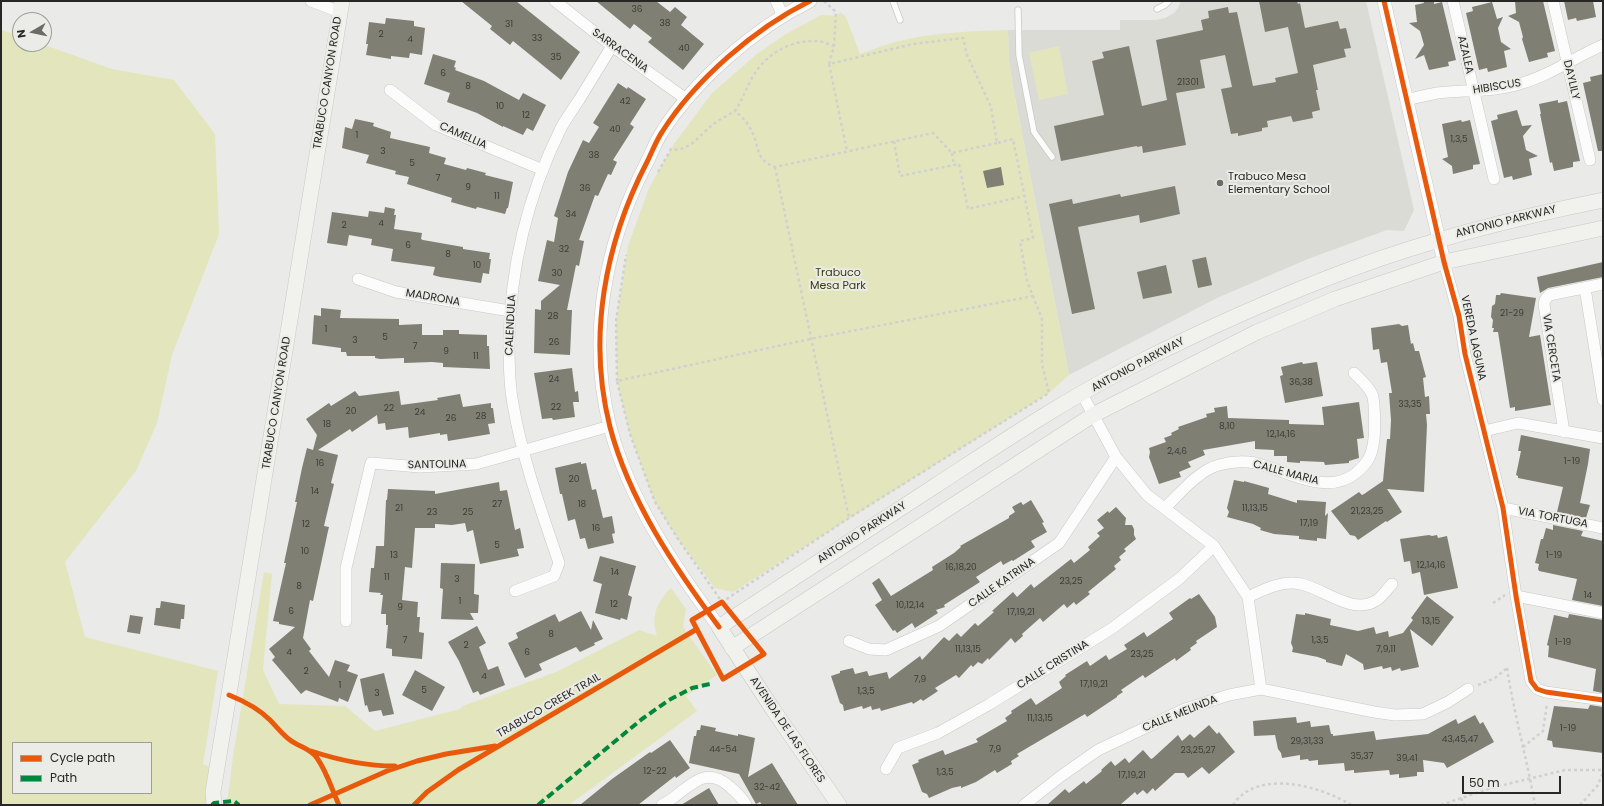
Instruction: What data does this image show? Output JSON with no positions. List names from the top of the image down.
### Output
{
  "streets": {
    "main road": ["TRABUCO CANYON ROAD", "ANTONIO PARKWAY", "AVENIDA DE LAS FLORES"],
    "street": [
      "SARRACENIA",
      "AZALEA",
      "DAYLILY",
      "HIBISCUS",
      "CAMELLIA",
      "MADRONA",
      "CALENDULA",
      "VEREDA LAGUNA",
      "VIA CERCETA",
      "SANTOLINA",
      "CALLE MARIA",
      "VIA TORTUGA",
      "CALLE KATRINA",
      "CALLE CRISTINA",
      "CALLE MELINDA"
    ],
    "cycle path": ["TRABUCO CREEK TRAIL"]
  },
  "crossings": [
    ["SARRACENIA", "CALENDULA"],
    ["SARRACENIA", "AVENIDA DE LAS FLORES"],
    ["AZALEA", "HIBISCUS"],
    ["DAYLILY", "HIBISCUS"],
    ["HIBISCUS", "VEREDA LAGUNA"],
    ["CAMELLIA", "CALENDULA"],
    ["ANTONIO PARKWAY", "VEREDA LAGUNA"],
    ["ANTONIO PARKWAY", "AVENIDA DE LAS FLORES"],
    ["MADRONA", "CALENDULA"],
    ["CALENDULA", "SANTOLINA"],
    ["VEREDA LAGUNA", "VIA TORTUGA"],
    ["SANTOLINA", "AVENIDA DE LAS FLORES"]
  ],
  "parks": ["Trabuco Mesa Park"],
  "places": ["Trabuco Mesa Elementary School"],
  "house_numbers": [
    "36",
    "38",
    "31",
    "2",
    "33",
    "4",
    "40",
    "35",
    "6",
    "21301",
    "8",
    "42",
    "10",
    "12",
    "40",
    "1",
    "1,3,5",
    "3",
    "38",
    "5",
    "7",
    "9",
    "36",
    "11",
    "34",
    "4",
    "2",
    "6",
    "32",
    "8",
    "10",
    "30",
    "21-29",
    "28",
    "1",
    "5",
    "3",
    "26",
    "7",
    "9",
    "11",
    "24",
    "36,38",
    "33,35",
    "22",
    "22",
    "20",
    "24",
    "28",
    "26",
    "18",
    "8,10",
    "12,14,16",
    "2,4,6",
    "1-19",
    "16",
    "20",
    "14",
    "27",
    "18",
    "21",
    "11,13,15",
    "21,23,25",
    "23",
    "25",
    "17,19",
    "12",
    "16",
    "5",
    "10",
    "13",
    "1-19",
    "12,14,16",
    "16,18,20",
    "14",
    "11",
    "3",
    "23,25",
    "8",
    "14",
    "1",
    "12",
    "10,12,14",
    "9",
    "6",
    "17,19,21",
    "13,15",
    "8",
    "7",
    "1,3,5",
    "1-19",
    "2",
    "11,13,15",
    "7,9,11",
    "4",
    "6",
    "23,25",
    "2",
    "4",
    "7,9",
    "17,19,21",
    "1",
    "5",
    "1,3,5",
    "3",
    "11,13,15",
    "1-19",
    "43,45,47",
    "29,31,33",
    "44-54",
    "7,9",
    "23,25,27",
    "35,37",
    "39,41",
    "12-22",
    "1,3,5",
    "17,19,21",
    "32-42"
  ],
  "legend": ["Cycle path", "Path"],
  "scale_bar": "50 m",
  "north": "left"
}
